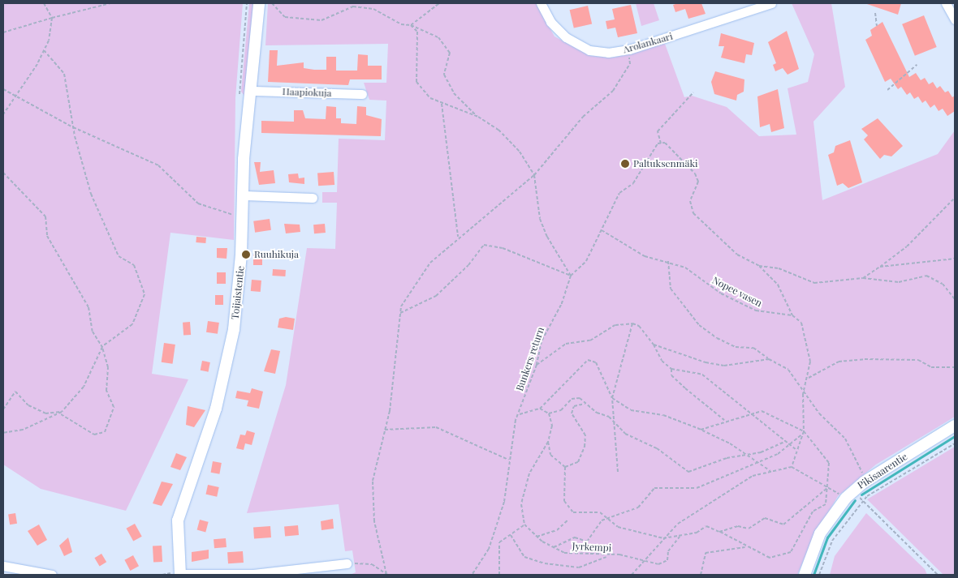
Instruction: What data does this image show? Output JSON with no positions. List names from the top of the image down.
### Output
{
  "streets": {
    "street": [
      "Arolankaari",
      "Haapiokuja",
      "Toijaistentie",
      "Pikisaarentie"
    ],
    "path": ["Nopee vasen", "Bunkers return", "Jyrkempi"]
  },
  "crossings": [
    ["Haapiokuja", "Toijaistentie"]
  ],
  "places": ["Paltuksenmäki", "Ruuhikuja"]
}
